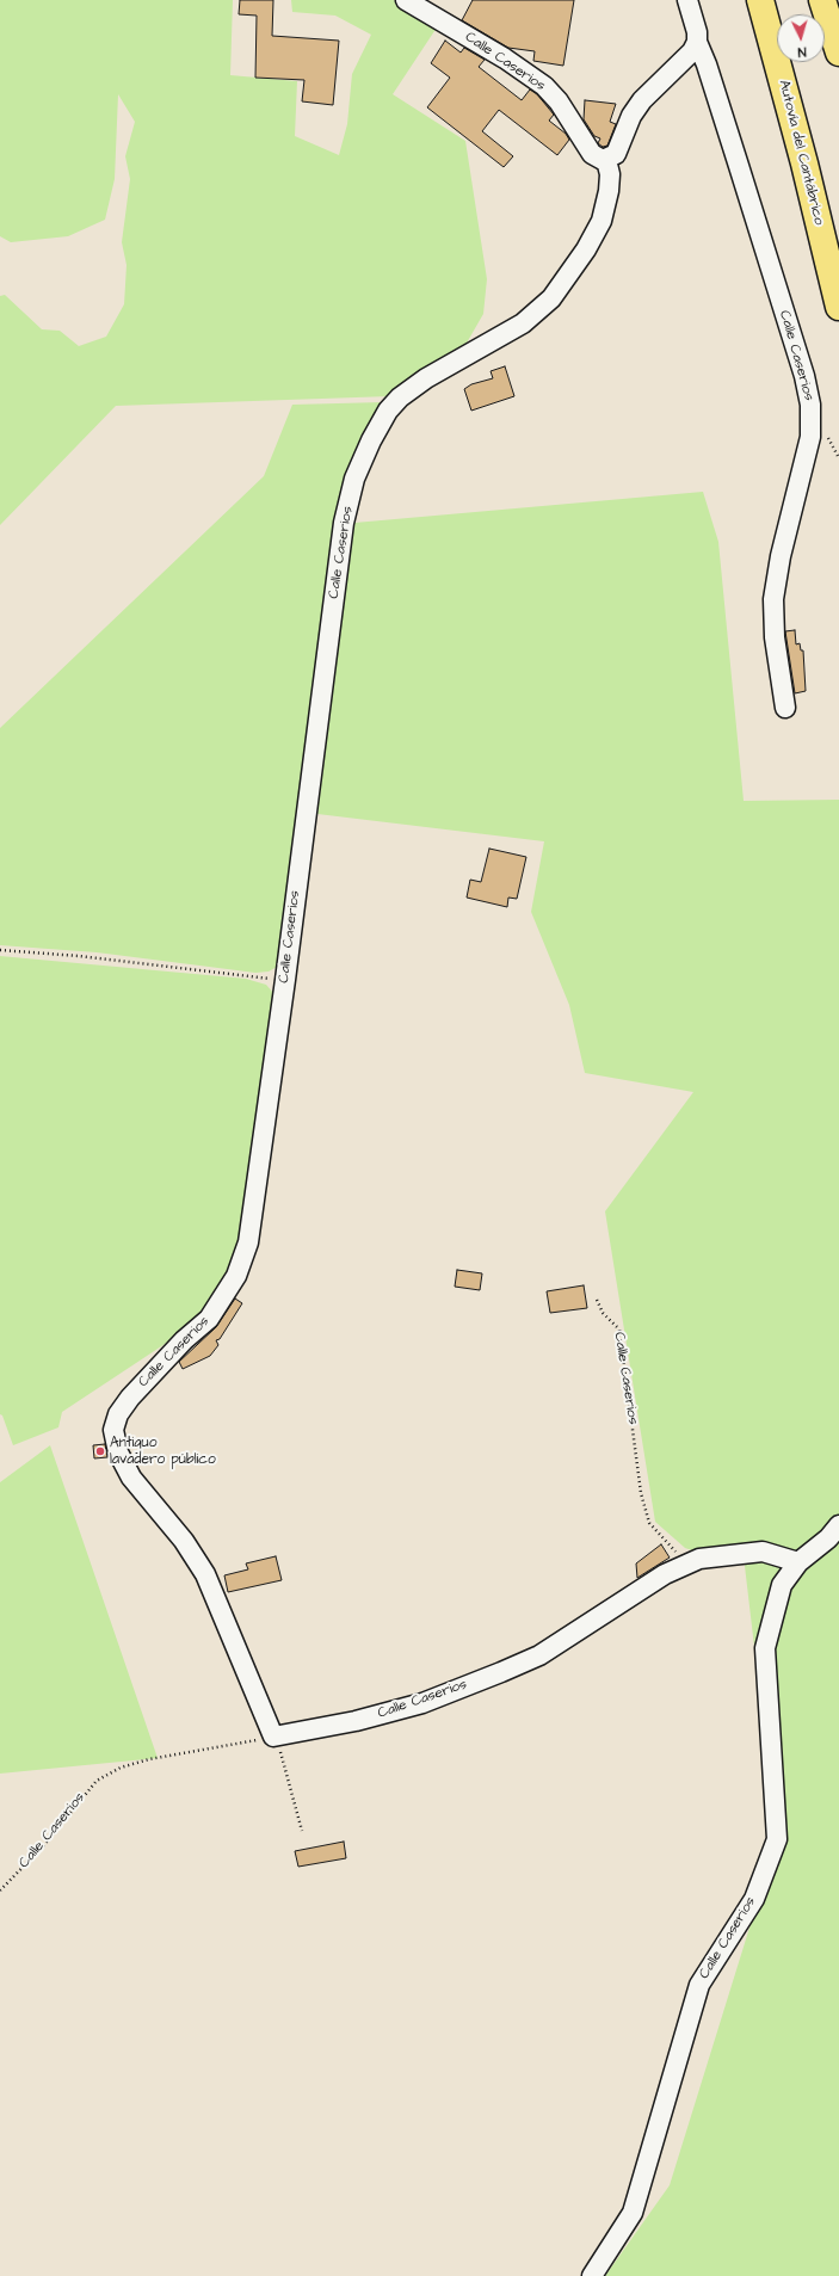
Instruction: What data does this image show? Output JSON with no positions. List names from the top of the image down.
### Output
{
  "streets": {
    "highway": ["Autovía del Cantábrico"],
    "street": ["Calle Caserios"]
  },
  "places": ["Antiguo lavadero público"],
  "north": "bottom"
}
